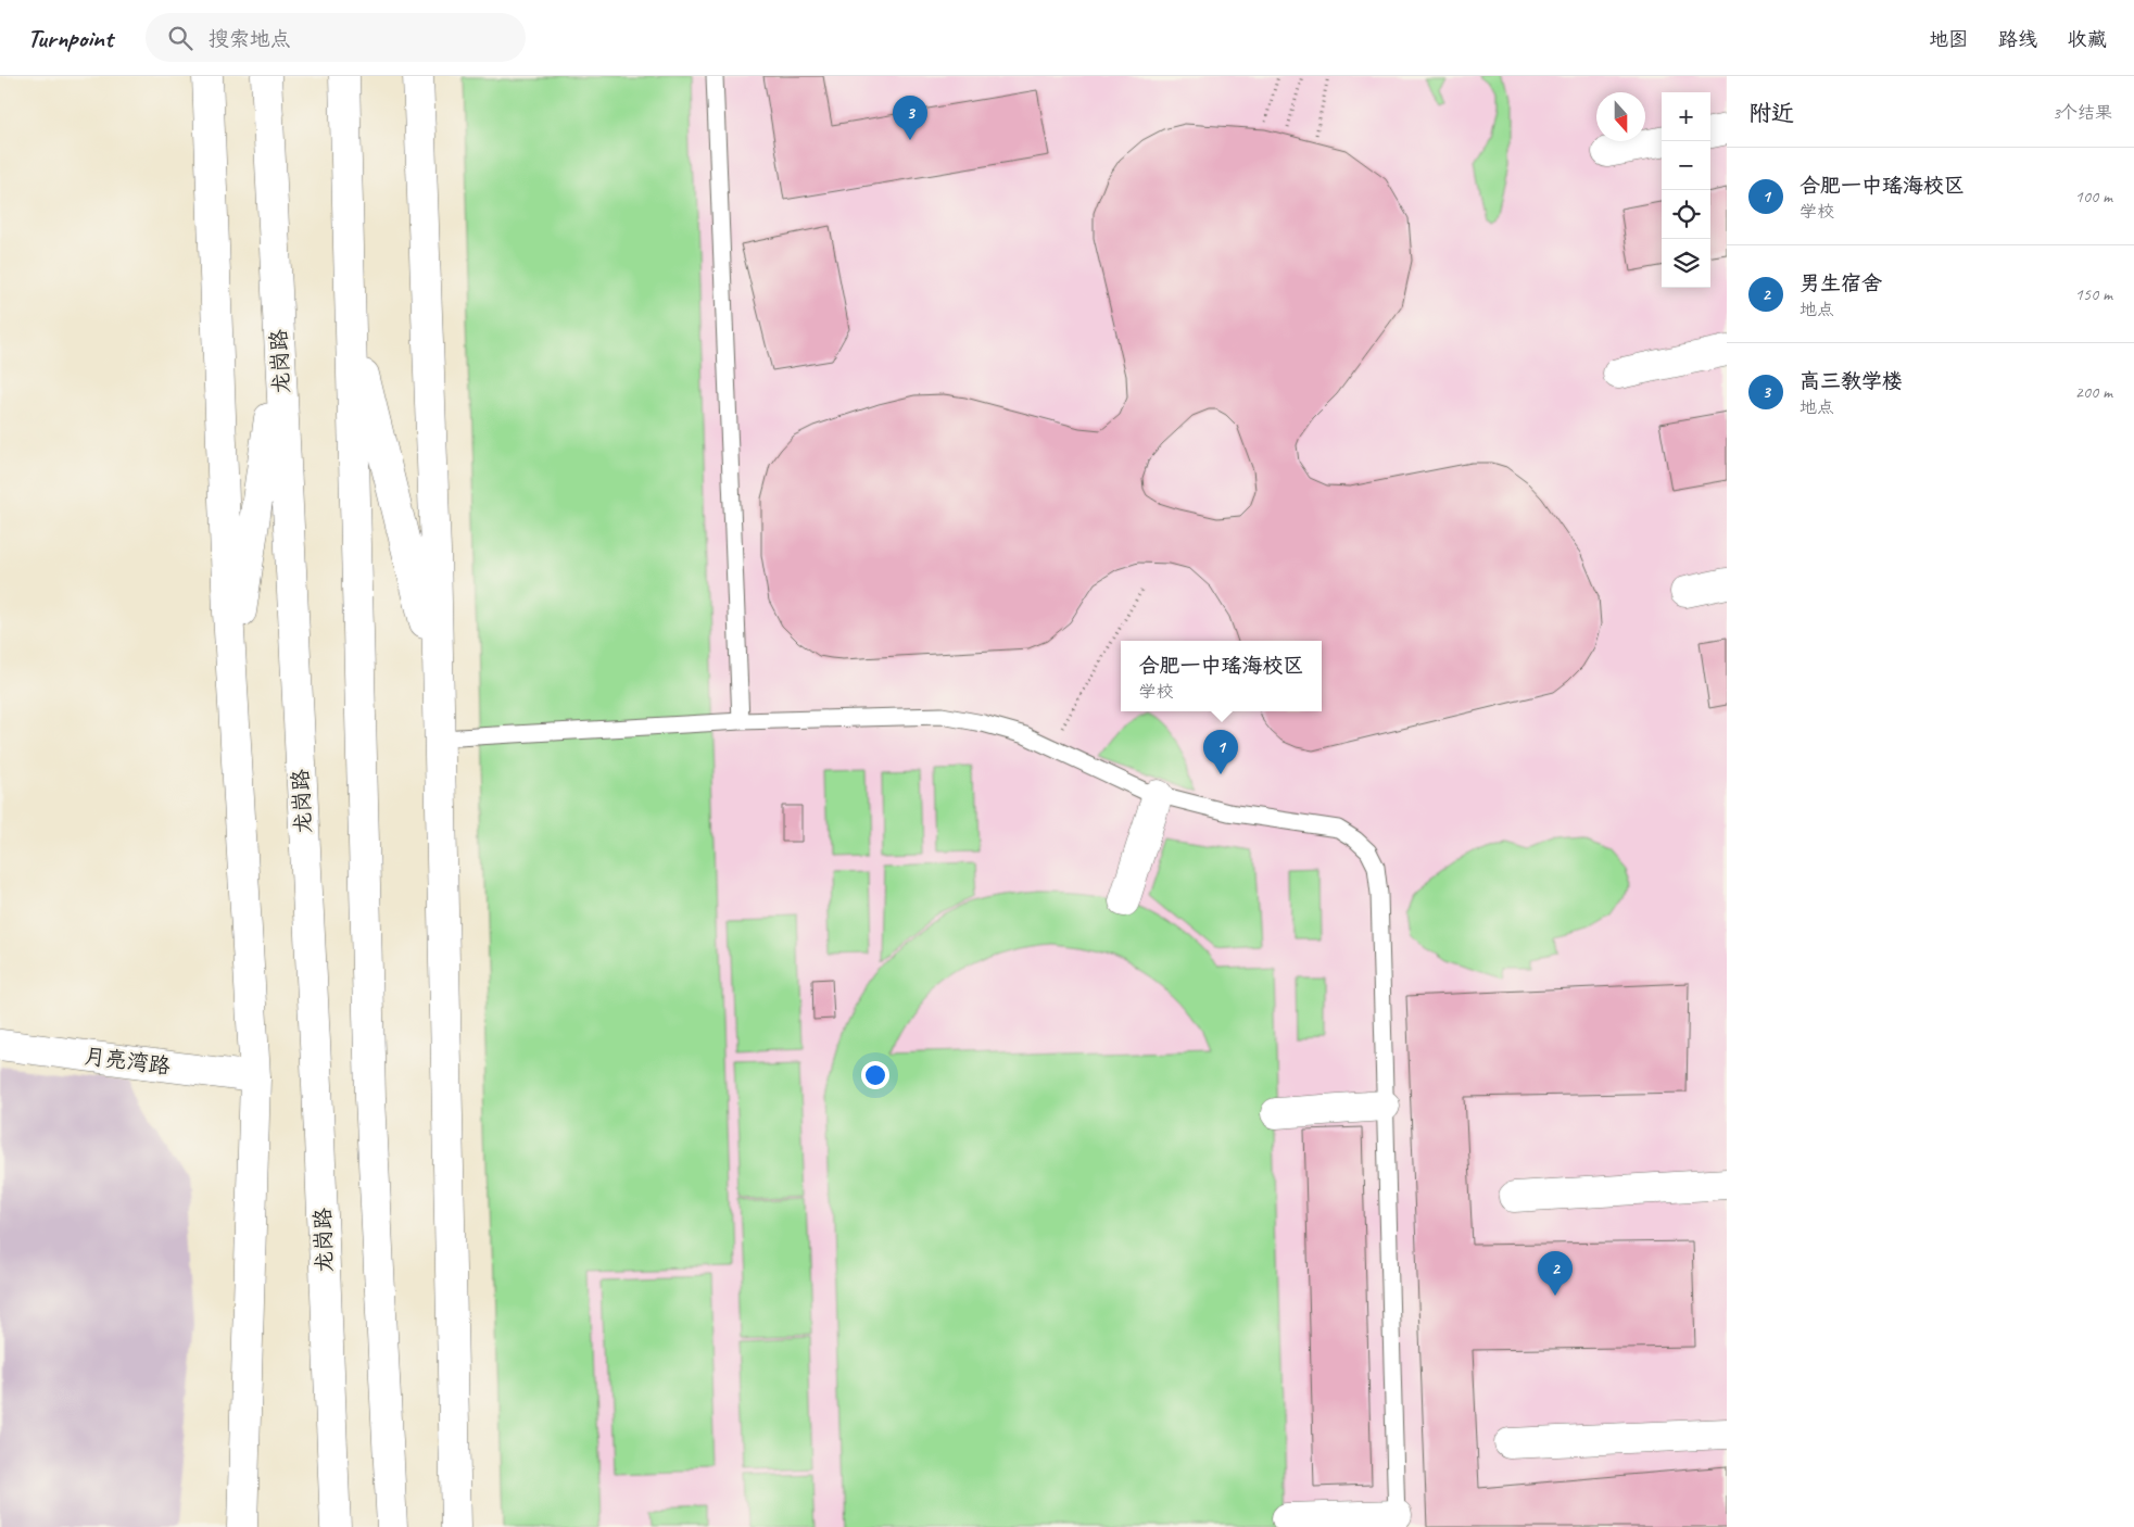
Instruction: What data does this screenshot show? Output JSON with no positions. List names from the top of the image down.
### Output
{
  "streets": {
    "main road": ["龙岗路", "月亮湾路"]
  },
  "north": "bottom",
  "page": {
    "header": "Turnpoint",
    "search": "搜索地点",
    "nav": ["地图", "路线", "收藏"],
    "heading": ["附近", "3个结果"],
    "map_buttons": ["+", "−"],
    "pins": ["3", "1", "2"],
    "list": [
      {
        "mark": "1",
        "name": "合肥一中瑶海校区",
        "note": "学校",
        "value": "100 m"
      },
      {
        "mark": "2",
        "name": "男生宿舍",
        "note": "地点",
        "value": "150 m"
      },
      {
        "mark": "3",
        "name": "高三教学楼",
        "note": "地点",
        "value": "200 m"
      }
    ],
    "popup": ["合肥一中瑶海校区", "学校"]
  }
}
